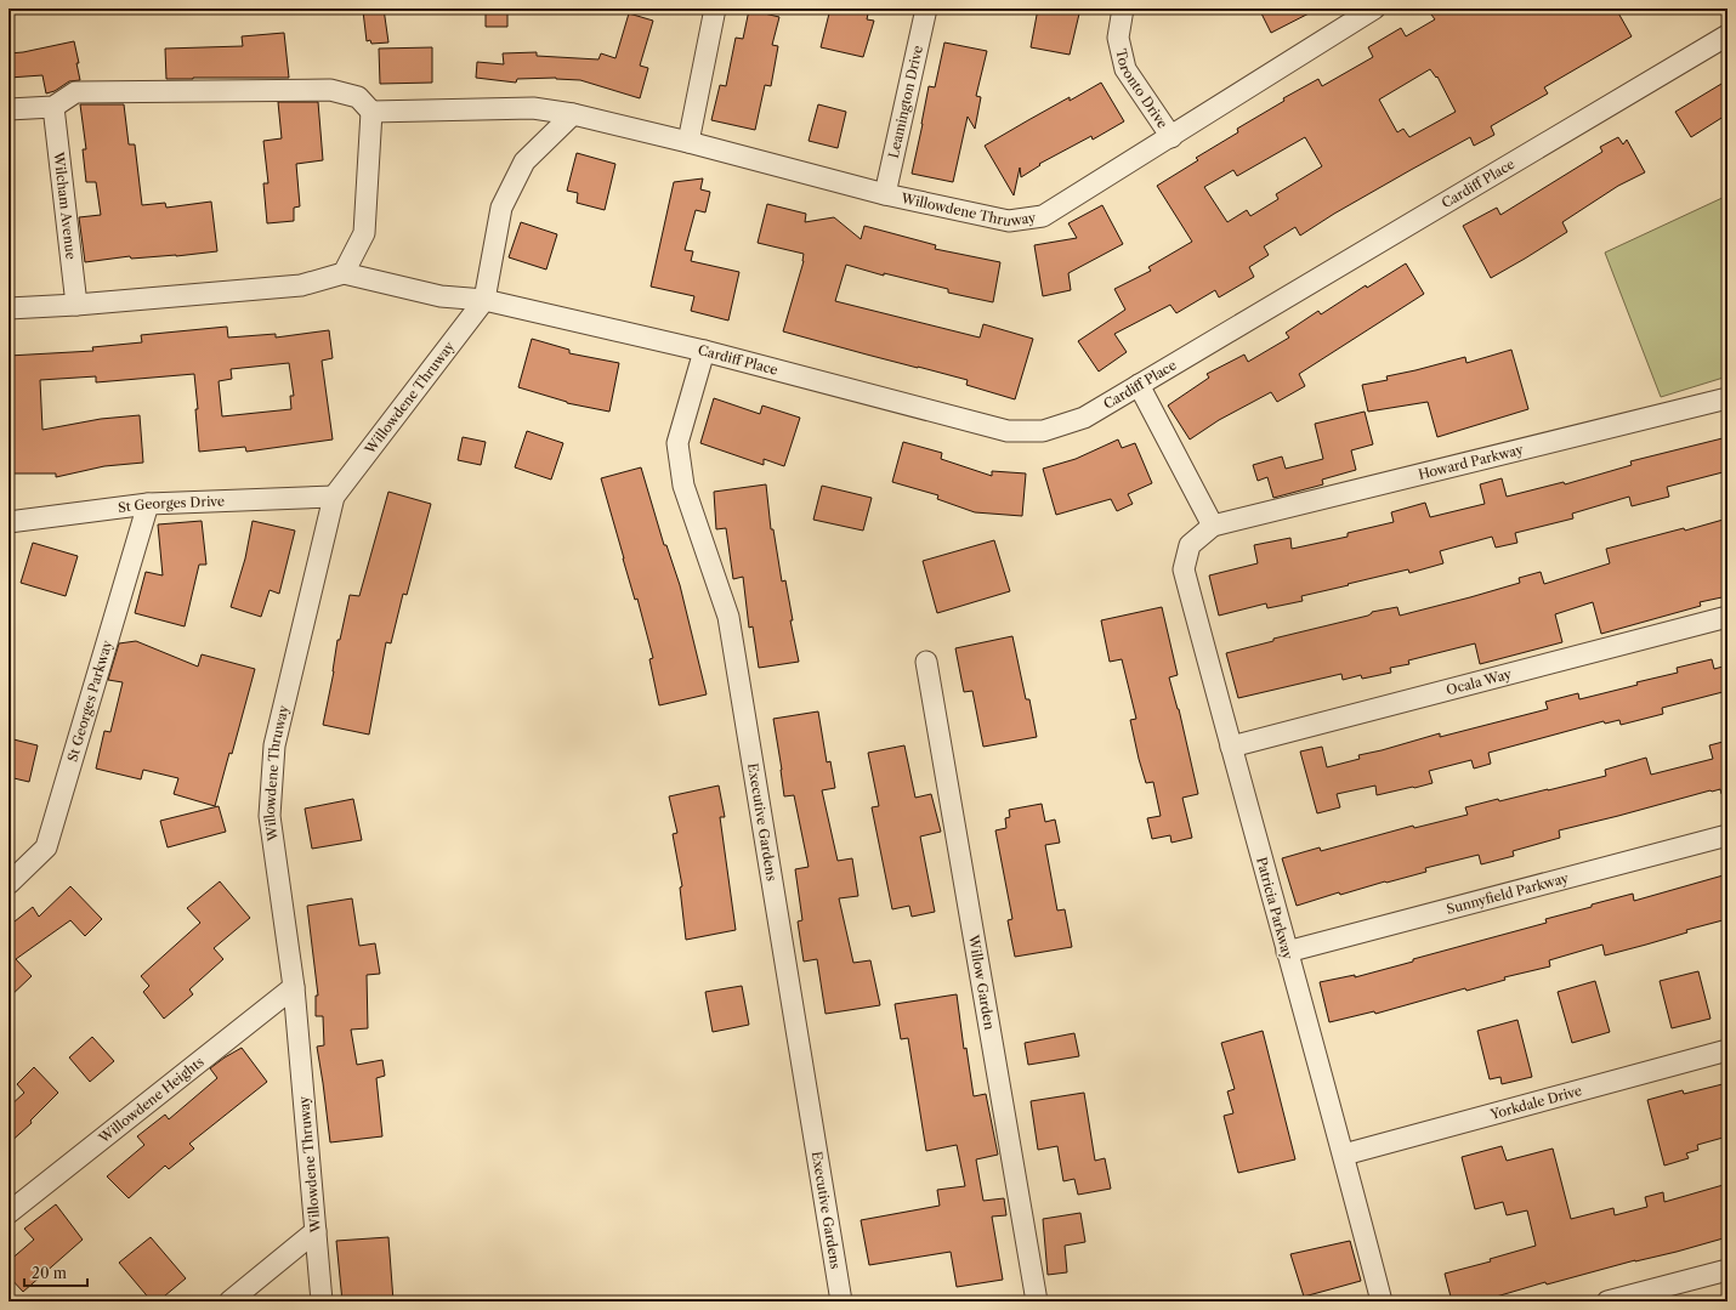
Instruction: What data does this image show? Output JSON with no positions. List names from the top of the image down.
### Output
{
  "streets": {
    "street": [
      "Toronto Drive",
      "Leamington Drive",
      "Cardiff Place",
      "Wilcham Avenue",
      "Willowdene Thruway",
      "Howard Parkway",
      "St Georges Drive",
      "Ocala Way",
      "St Georges Parkway",
      "Executive Gardens",
      "Sunnyfield Parkway",
      "Patricia Parkway",
      "Willow Garden",
      "Willowdene Heights",
      "Yorkdale Drive"
    ]
  },
  "crossings": [
    ["Toronto Drive", "Willowdene Thruway"],
    ["Leamington Drive", "Willowdene Thruway"],
    ["Cardiff Place", "Willowdene Thruway"],
    ["Cardiff Place", "Executive Gardens"],
    ["Willowdene Thruway", "St Georges Drive"],
    ["Willowdene Thruway", "Willowdene Heights"],
    ["Howard Parkway", "Patricia Parkway"],
    ["St Georges Drive", "St Georges Parkway"],
    ["Ocala Way", "Patricia Parkway"],
    ["Sunnyfield Parkway", "Patricia Parkway"],
    ["Patricia Parkway", "Yorkdale Drive"]
  ],
  "scale_bar": "20 m"
}
